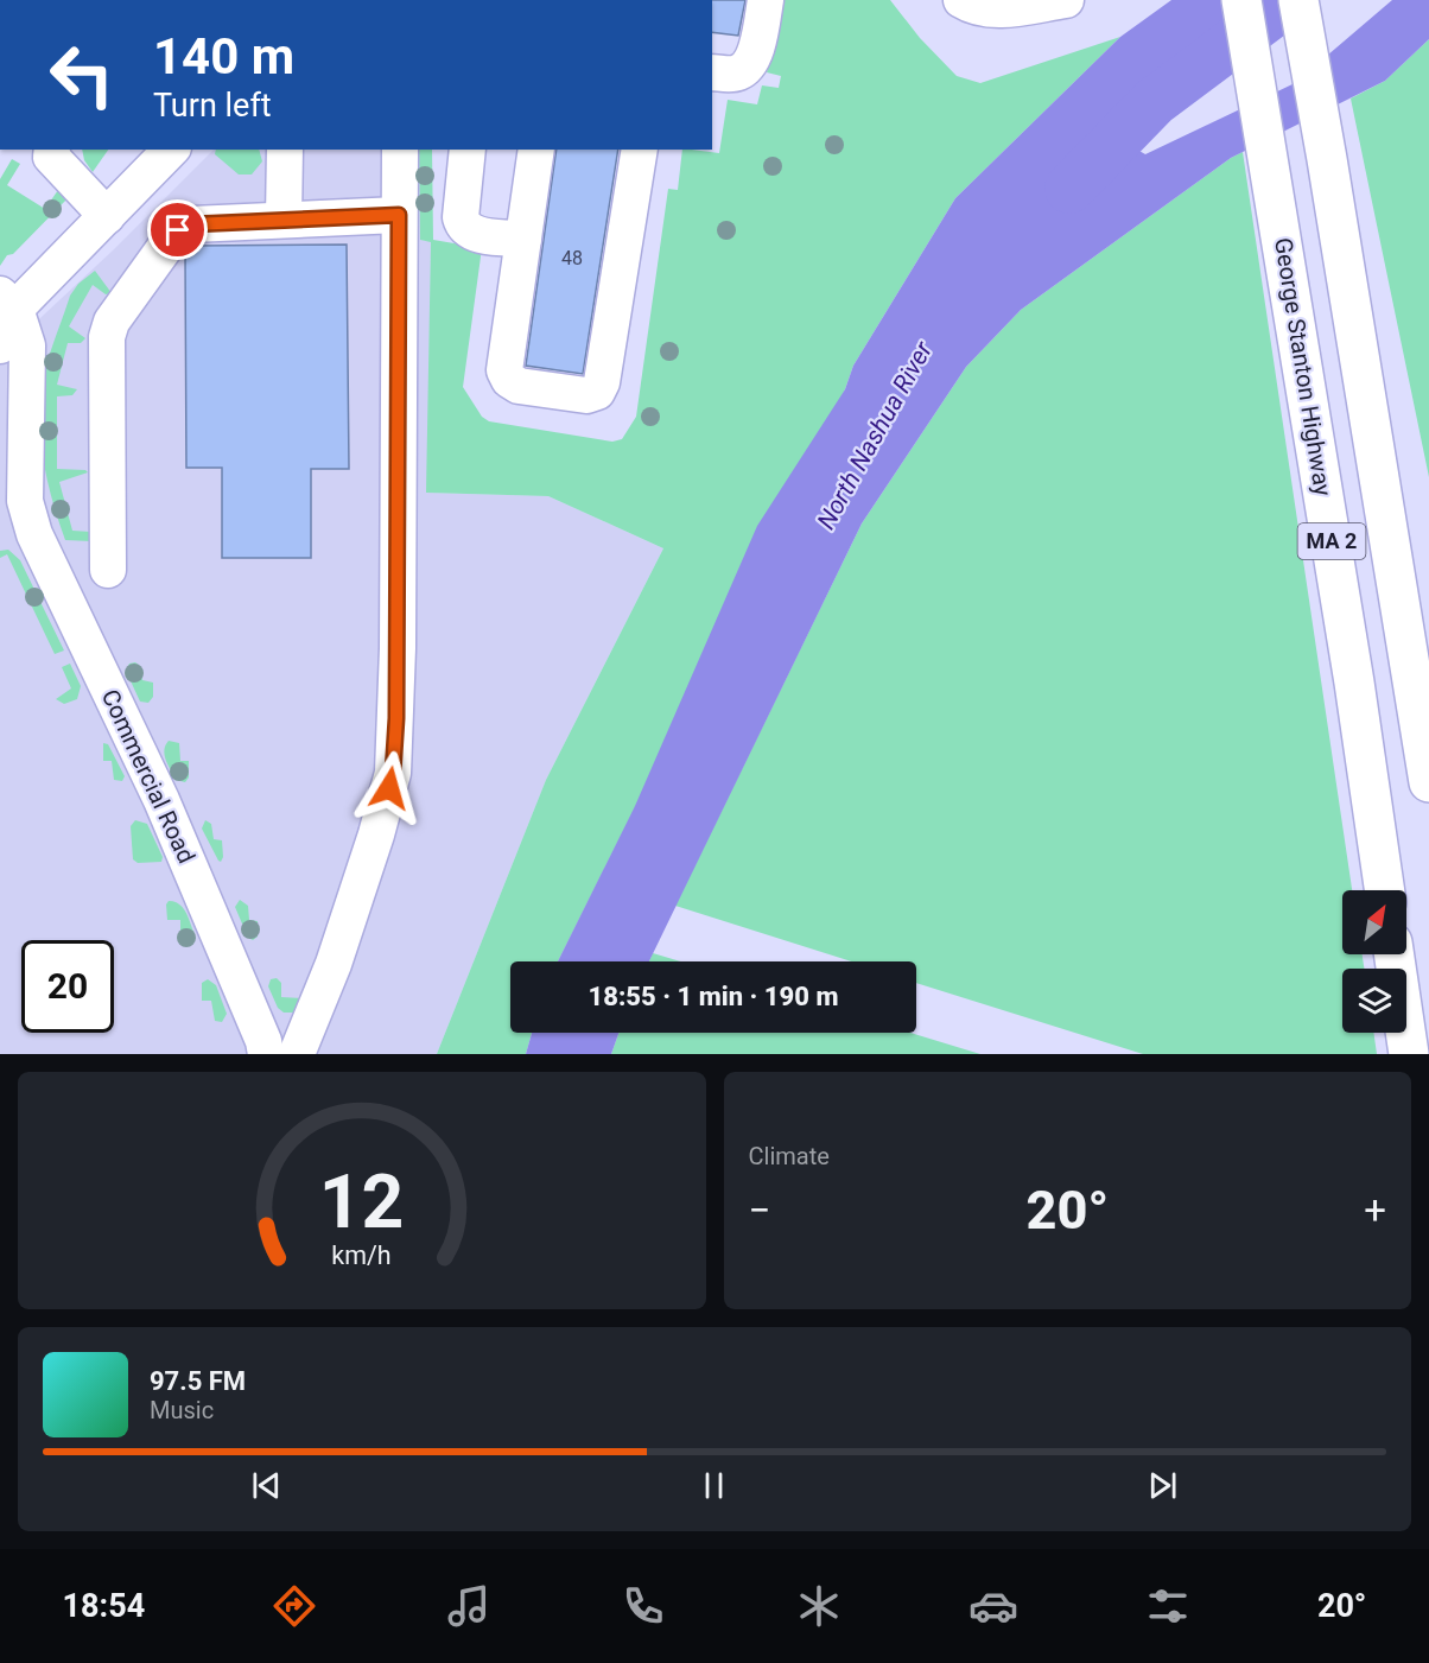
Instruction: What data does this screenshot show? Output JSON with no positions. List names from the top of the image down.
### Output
{
  "streets": {
    "highway": ["George Stanton Highway", "MA 2"],
    "street": ["Commercial Road"]
  },
  "water": ["North Nashua River"],
  "house_numbers": ["48"],
  "north": "top right",
  "page": {
    "turn": ["140 m", "Turn left"],
    "limit": "20",
    "trip": "18:55 · 1 min · 190 m",
    "tile": "Climate",
    "heat": ["−", "20°", "+"],
    "song": ["97.5 FM", "Music"],
    "tabs": ["18:54", "20°"],
    "gauge": ["12", "km/h"]
  }
}
